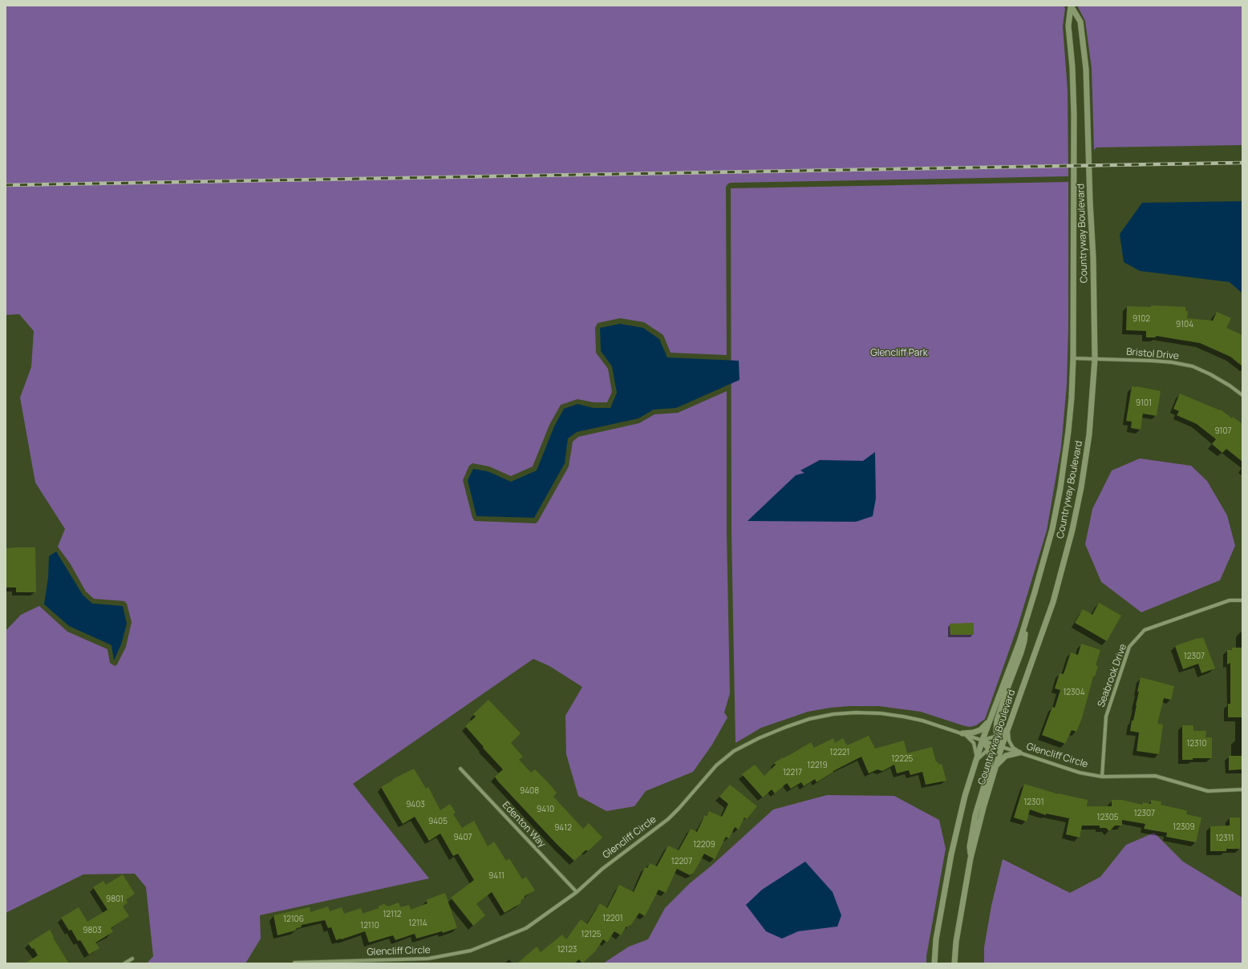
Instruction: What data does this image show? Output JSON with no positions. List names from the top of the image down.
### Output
{
  "streets": {
    "street": [
      "Countryway Boulevard",
      "Bristol Drive",
      "Seabrook Drive",
      "Glencliff Circle",
      "Edenton Way"
    ]
  },
  "crossings": [
    ["Countryway Boulevard", "Bristol Drive"],
    ["Countryway Boulevard", "Glencliff Circle"],
    ["Seabrook Drive", "Glencliff Circle"],
    ["Glencliff Circle", "Edenton Way"]
  ],
  "parks": ["Glencliff Park"],
  "house_numbers": [
    "9102",
    "9104",
    "9101",
    "9107",
    "12307",
    "12304",
    "12310",
    "12221",
    "12225",
    "12219",
    "12217",
    "9408",
    "12301",
    "9403",
    "9410",
    "12307",
    "12305",
    "9405",
    "12309",
    "9412",
    "9407",
    "12311",
    "12209",
    "12207",
    "9411",
    "9801",
    "12112",
    "12201",
    "12106",
    "12114",
    "12110",
    "9803",
    "12125",
    "12123"
  ]
}
